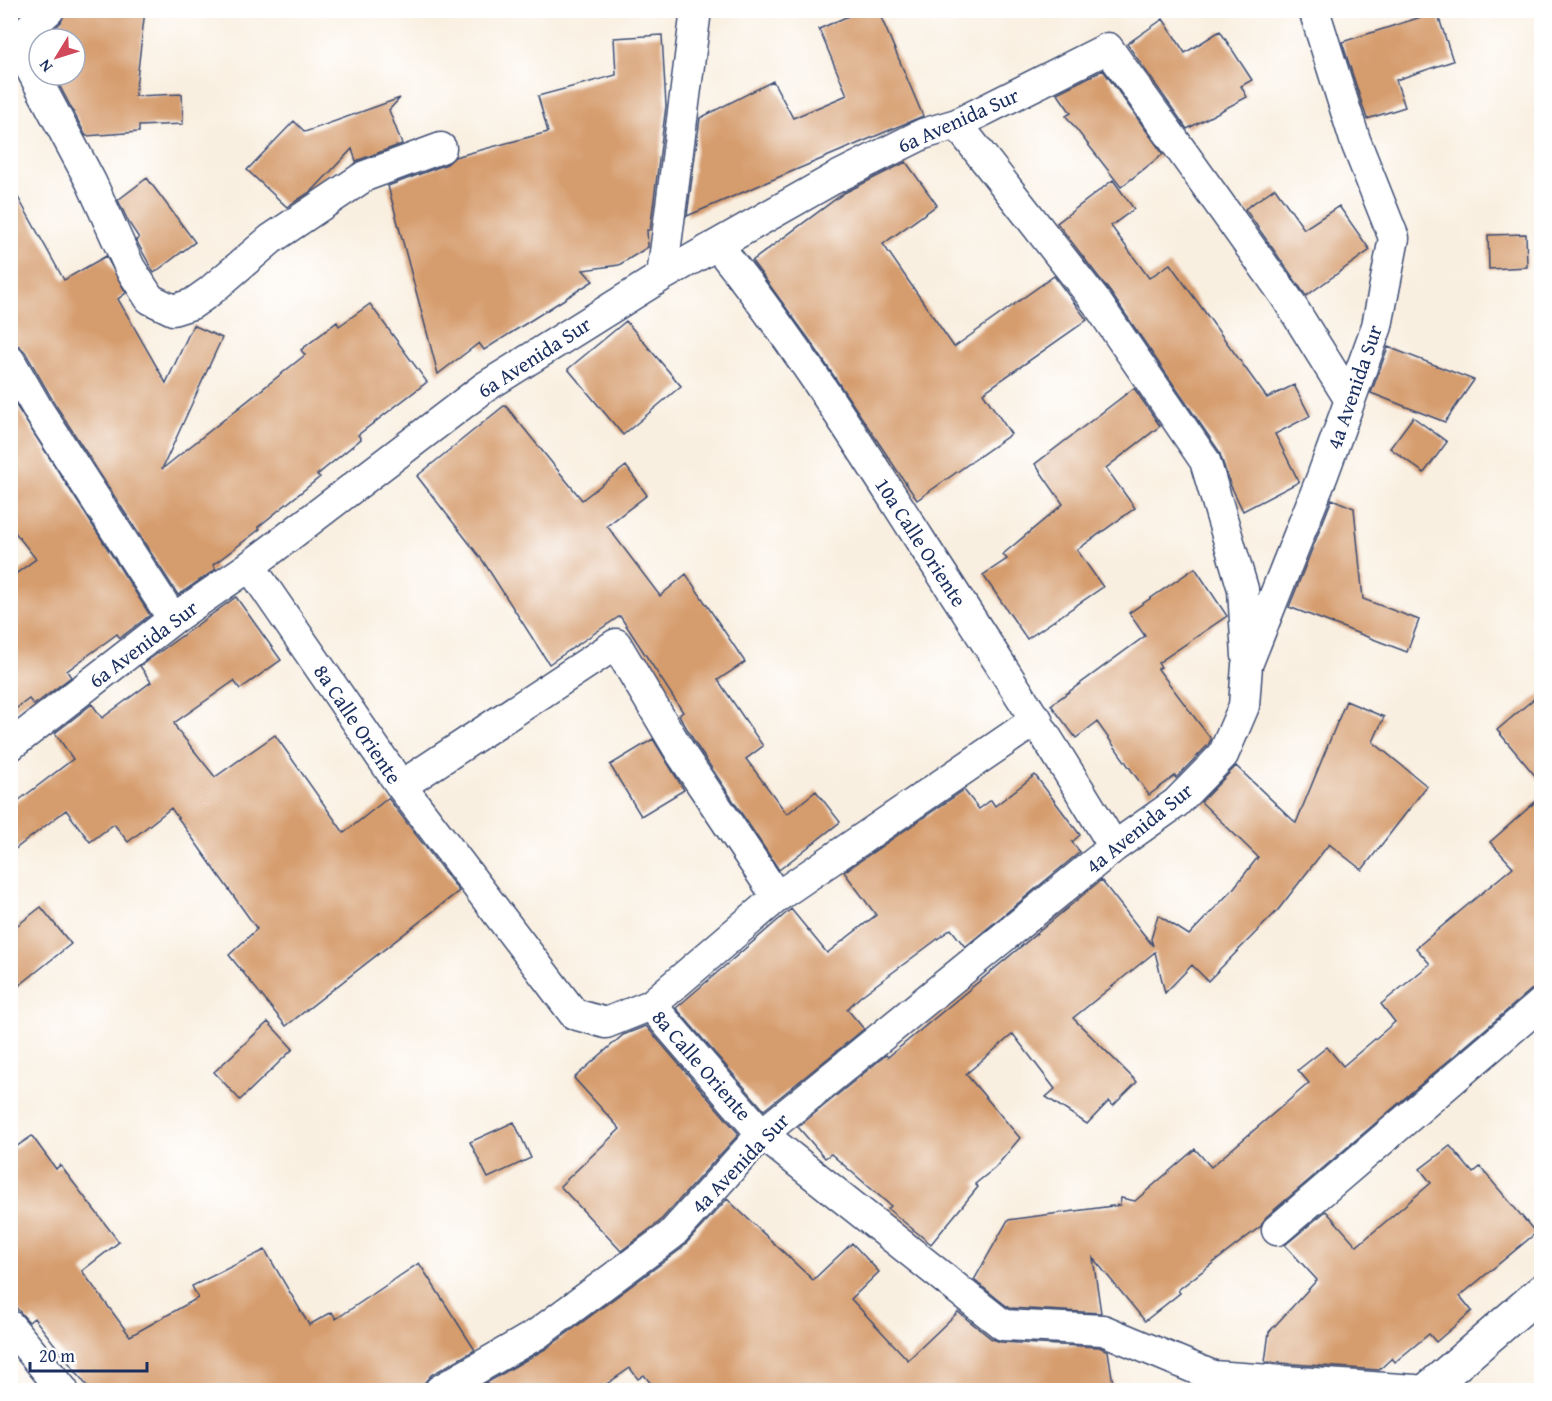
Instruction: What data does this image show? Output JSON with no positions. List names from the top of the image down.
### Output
{
  "streets": {
    "street": [
      "6a Avenida Sur",
      "4a Avenida Sur",
      "10a Calle Oriente",
      "8a Calle Oriente"
    ]
  },
  "crossings": [
    ["6a Avenida Sur", "4a Avenida Sur"],
    ["6a Avenida Sur", "10a Calle Oriente"],
    ["6a Avenida Sur", "8a Calle Oriente"],
    ["4a Avenida Sur", "10a Calle Oriente"],
    ["4a Avenida Sur", "8a Calle Oriente"]
  ],
  "scale_bar": "20 m",
  "north": "bottom left"
}
